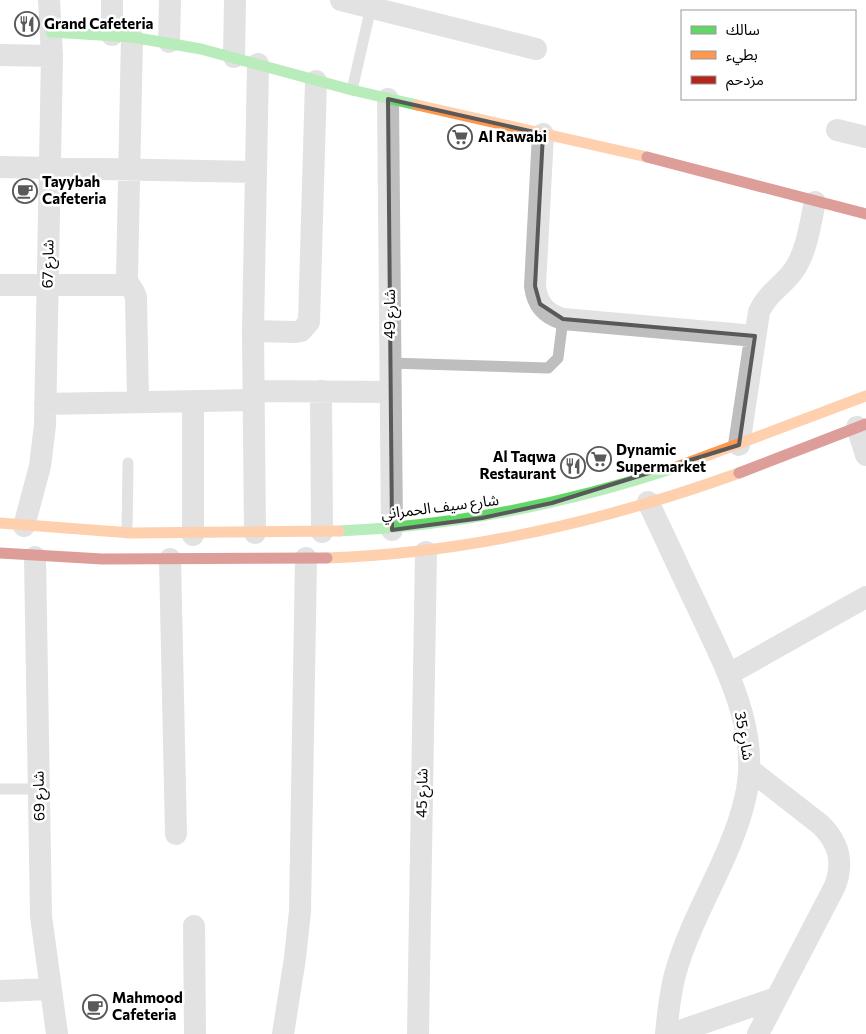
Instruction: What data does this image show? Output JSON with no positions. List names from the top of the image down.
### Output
{
  "streets": {
    "street": [
      "شارع 67",
      "شارع 49",
      "شارع سيف الحمراني",
      "شارع 35",
      "شارع 45",
      "شارع 69"
    ]
  },
  "crossings": [
    ["شارع 67", "شارع سيف الحمراني"],
    ["شارع 49", "شارع سيف الحمراني"]
  ],
  "places": {
    "restaurant": ["Grand Cafeteria", "Al Taqwa Restaurant"],
    "supermarket": ["Al Rawabi", "Dynamic Supermarket"],
    "cafe": ["Tayybah Cafeteria", "Mahmood Cafeteria"]
  },
  "legend": ["سالك", "بطيء", "مزدحم"]
}
